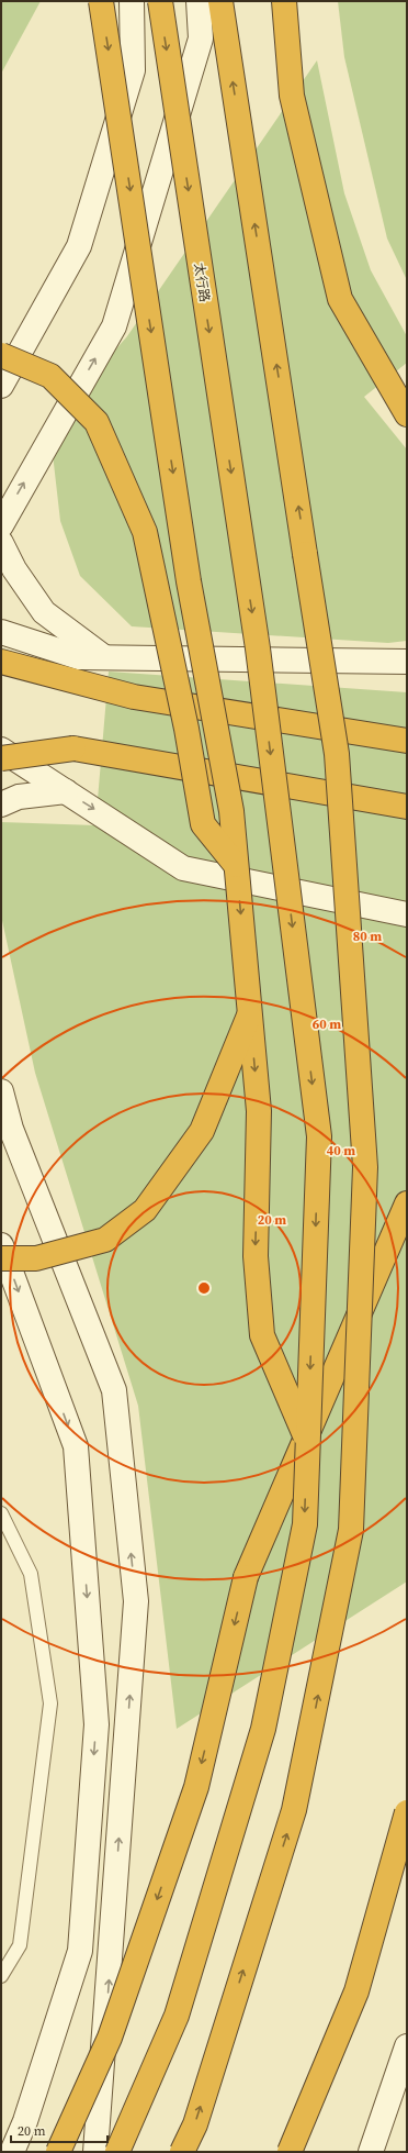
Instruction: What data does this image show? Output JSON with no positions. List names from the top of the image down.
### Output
{
  "streets": {
    "highway": ["太行路"]
  },
  "scale_bar": "20 m",
  "rings": [
    "80 m",
    "60 m",
    "40 m",
    "20 m"
  ]
}
